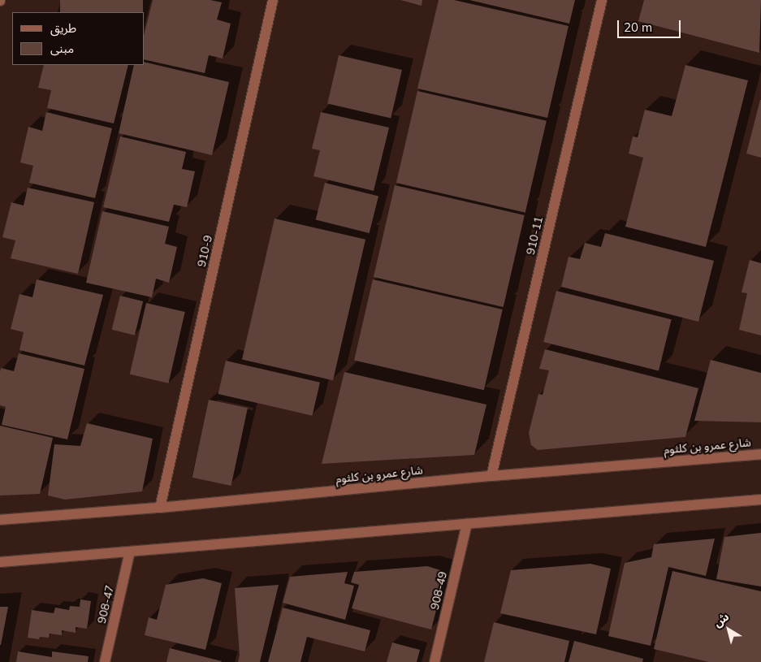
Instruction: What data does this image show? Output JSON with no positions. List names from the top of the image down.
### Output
{
  "streets": {
    "street": [
      "910-11",
      "910-9",
      "شارع عمرو بن كلثوم",
      "908-49",
      "908-47"
    ]
  },
  "crossings": [
    ["910-11", "شارع عمرو بن كلثوم"],
    ["910-9", "شارع عمرو بن كلثوم"]
  ],
  "legend": ["طريق", "مبنى"],
  "scale_bar": "20 m",
  "north": "top left"
}
